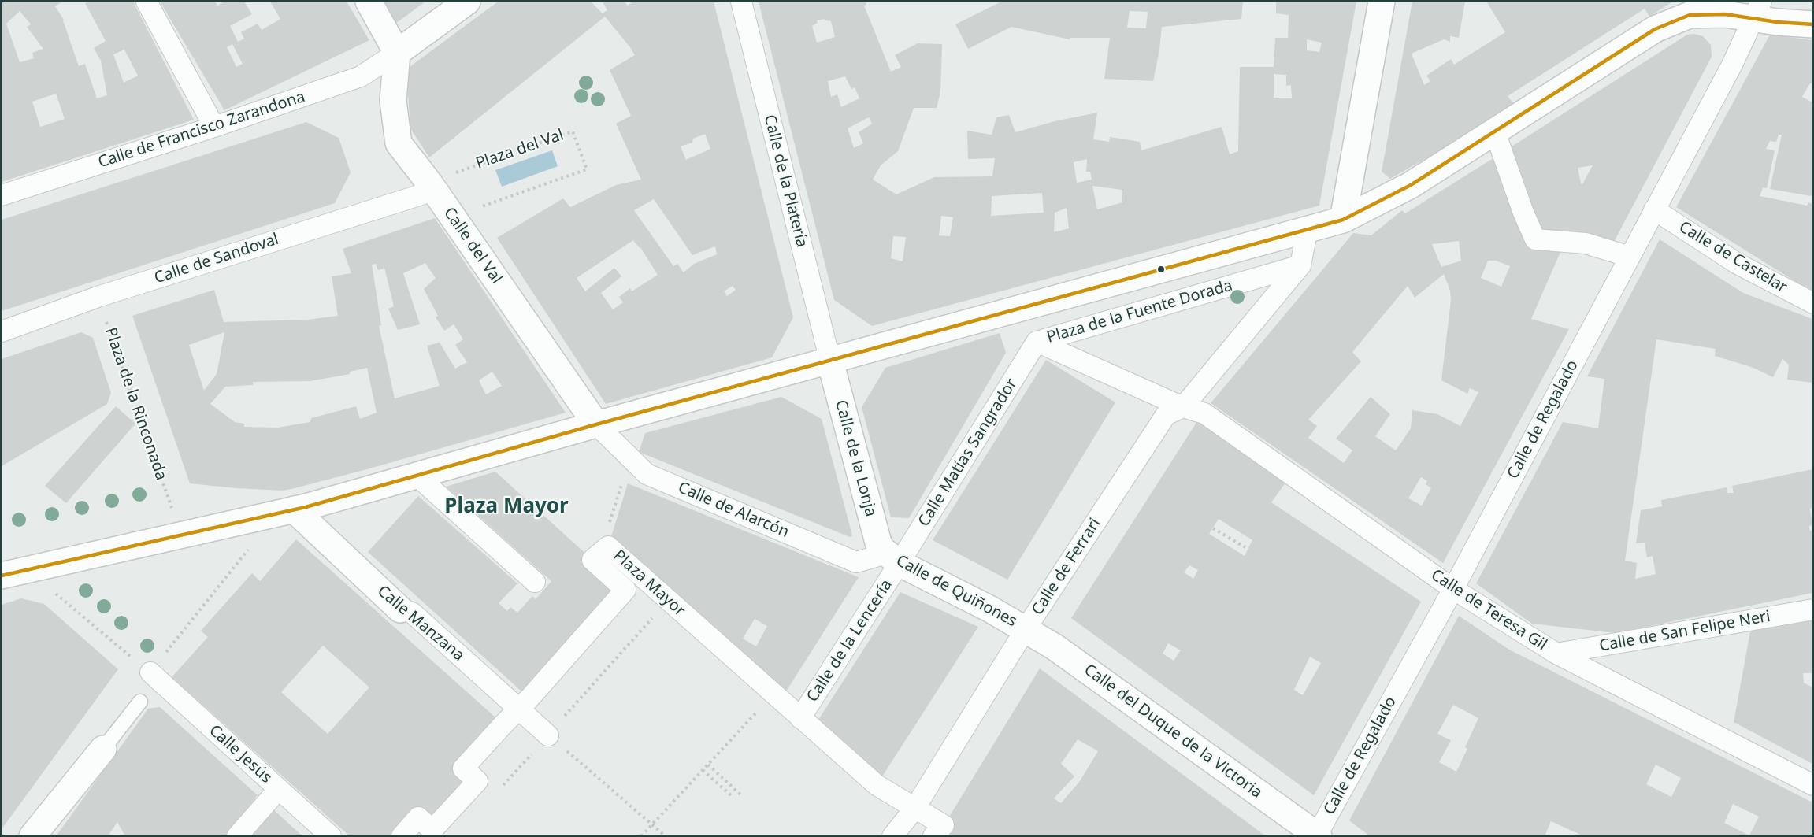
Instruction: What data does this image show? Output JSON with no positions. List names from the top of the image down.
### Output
{
  "streets": {
    "street": [
      "Calle de Francisco Zarandona",
      "Calle de la Platería",
      "Calle del Val",
      "Calle de Castelar",
      "Calle de Sandoval",
      "Plaza de la Fuente Dorada",
      "Calle de Regalado",
      "Calle Matías Sangrador",
      "Calle de la Lonja",
      "Calle de Alarcón",
      "Calle de Ferrari",
      "Plaza Mayor",
      "Calle de Quiñones",
      "Calle de Teresa Gil",
      "Calle Manzana",
      "Calle de San Felipe Neri",
      "Calle de la Lencería",
      "Calle del Duque de la Victoria",
      "Calle Jesús"
    ],
    "path": ["Plaza del Val", "Plaza de la Rinconada"]
  },
  "crossings": [
    ["Calle de Francisco Zarandona", "Calle del Val"],
    ["Plaza del Val", "Calle del Val"],
    ["Plaza del Val", "Calle de Sandoval"],
    ["Calle de la Platería", "Calle de la Lonja"],
    ["Calle del Val", "Calle de Sandoval"],
    ["Calle del Val", "Calle de Alarcón"],
    ["Calle de Castelar", "Calle de Regalado"],
    ["Calle de Sandoval", "Plaza de la Rinconada"],
    ["Plaza de la Fuente Dorada", "Calle Matías Sangrador"],
    ["Plaza de la Fuente Dorada", "Calle de Ferrari"],
    ["Plaza de la Fuente Dorada", "Calle de Teresa Gil"],
    ["Calle de Regalado", "Calle de Teresa Gil"],
    ["Calle de Regalado", "Calle del Duque de la Victoria"],
    ["Calle Matías Sangrador", "Calle de la Lonja"],
    ["Calle Matías Sangrador", "Calle de Alarcón"],
    ["Calle Matías Sangrador", "Calle de Quiñones"],
    ["Calle Matías Sangrador", "Calle de la Lencería"],
    ["Calle de la Lonja", "Calle de Alarcón"],
    ["Calle de la Lonja", "Calle de Quiñones"],
    ["Calle de la Lonja", "Calle de la Lencería"],
    ["Calle de Alarcón", "Calle de Quiñones"],
    ["Calle de Alarcón", "Calle de la Lencería"],
    ["Calle de Ferrari", "Plaza Mayor"],
    ["Calle de Ferrari", "Calle de Quiñones"],
    ["Calle de Ferrari", "Calle de Teresa Gil"],
    ["Calle de Ferrari", "Calle del Duque de la Victoria"],
    ["Plaza Mayor", "Calle Manzana"],
    ["Plaza Mayor", "Calle de la Lencería"],
    ["Calle de Quiñones", "Calle de la Lencería"],
    ["Calle de Quiñones", "Calle del Duque de la Victoria"],
    ["Calle de Teresa Gil", "Calle de San Felipe Neri"]
  ],
  "districts": ["Plaza Mayor"]
}
